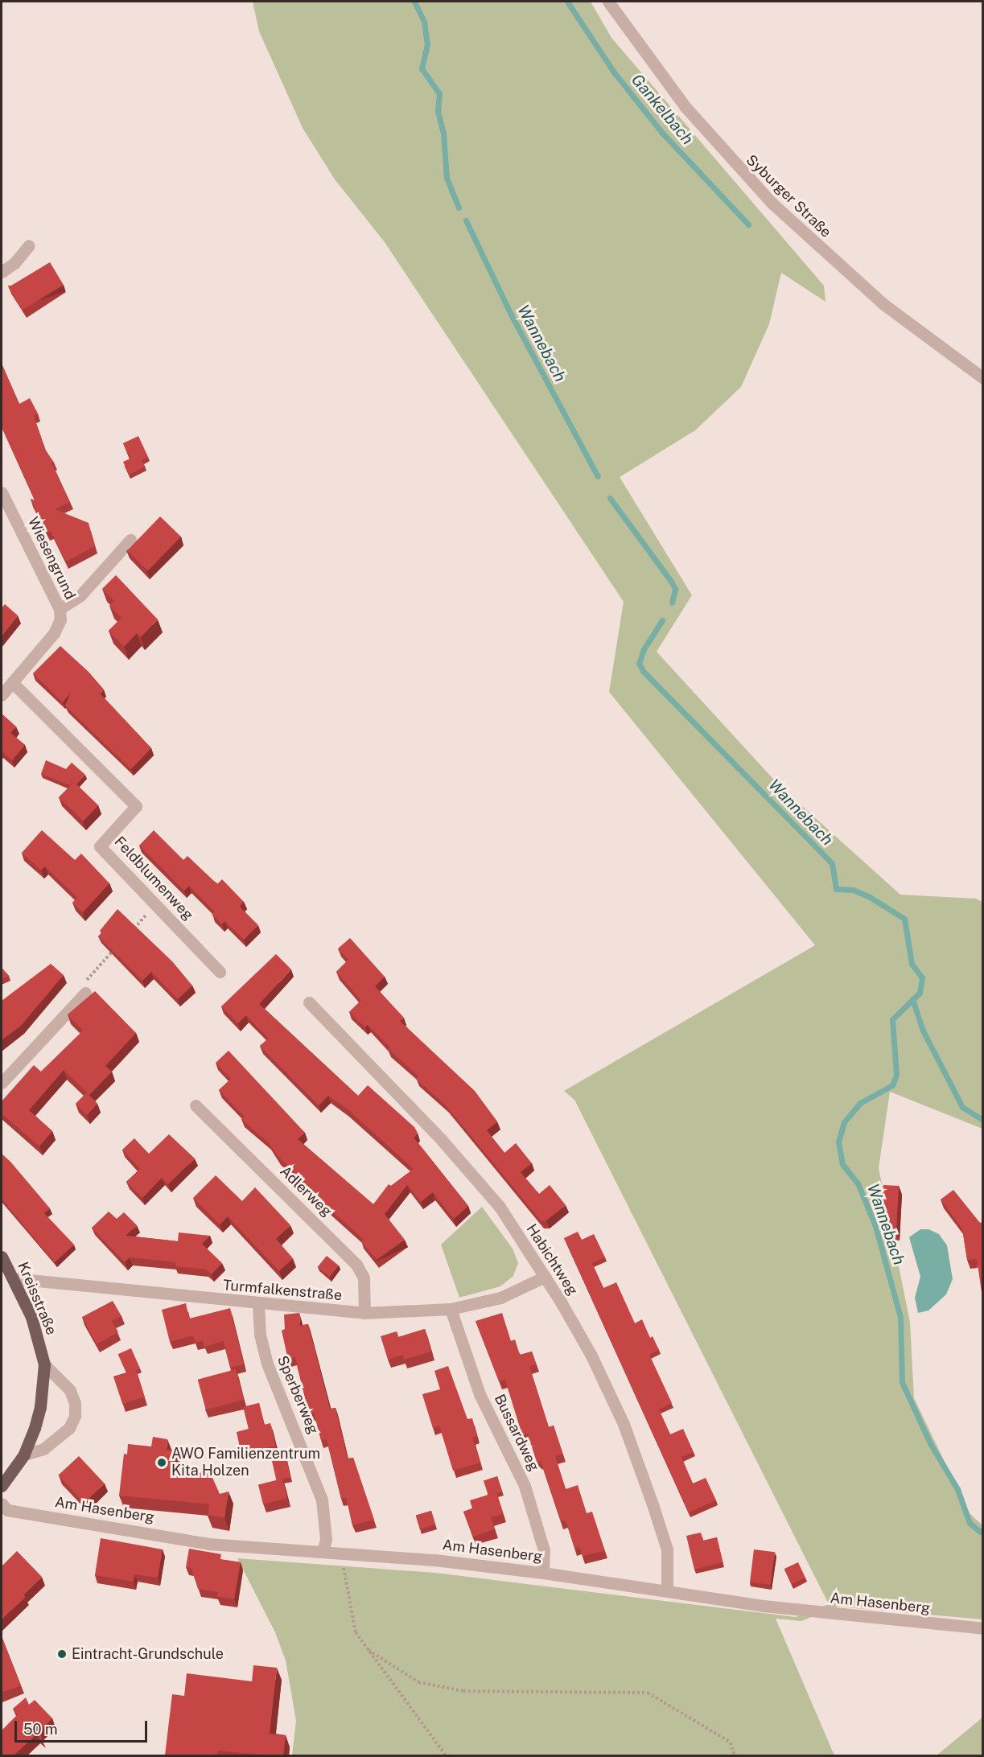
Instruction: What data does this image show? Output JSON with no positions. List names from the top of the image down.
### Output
{
  "streets": {
    "main road": ["Kreisstraße"],
    "street": [
      "Syburger Straße",
      "Wiesengrund",
      "Feldblumenweg",
      "Adlerweg",
      "Habichtweg",
      "Turmfalkenstraße",
      "Sperberweg",
      "Bussardweg",
      "Am Hasenberg"
    ]
  },
  "crossings": [
    ["Wiesengrund", "Feldblumenweg"],
    ["Adlerweg", "Turmfalkenstraße"],
    ["Habichtweg", "Turmfalkenstraße"],
    ["Habichtweg", "Am Hasenberg"],
    ["Turmfalkenstraße", "Kreisstraße"],
    ["Turmfalkenstraße", "Sperberweg"],
    ["Turmfalkenstraße", "Bussardweg"],
    ["Sperberweg", "Am Hasenberg"],
    ["Bussardweg", "Am Hasenberg"]
  ],
  "water": ["Gankelbach", "Wannebach"],
  "places": ["AWO Familienzentrum Kita Holzen", "Eintracht-Grundschule"],
  "scale_bar": "50 m"
}
